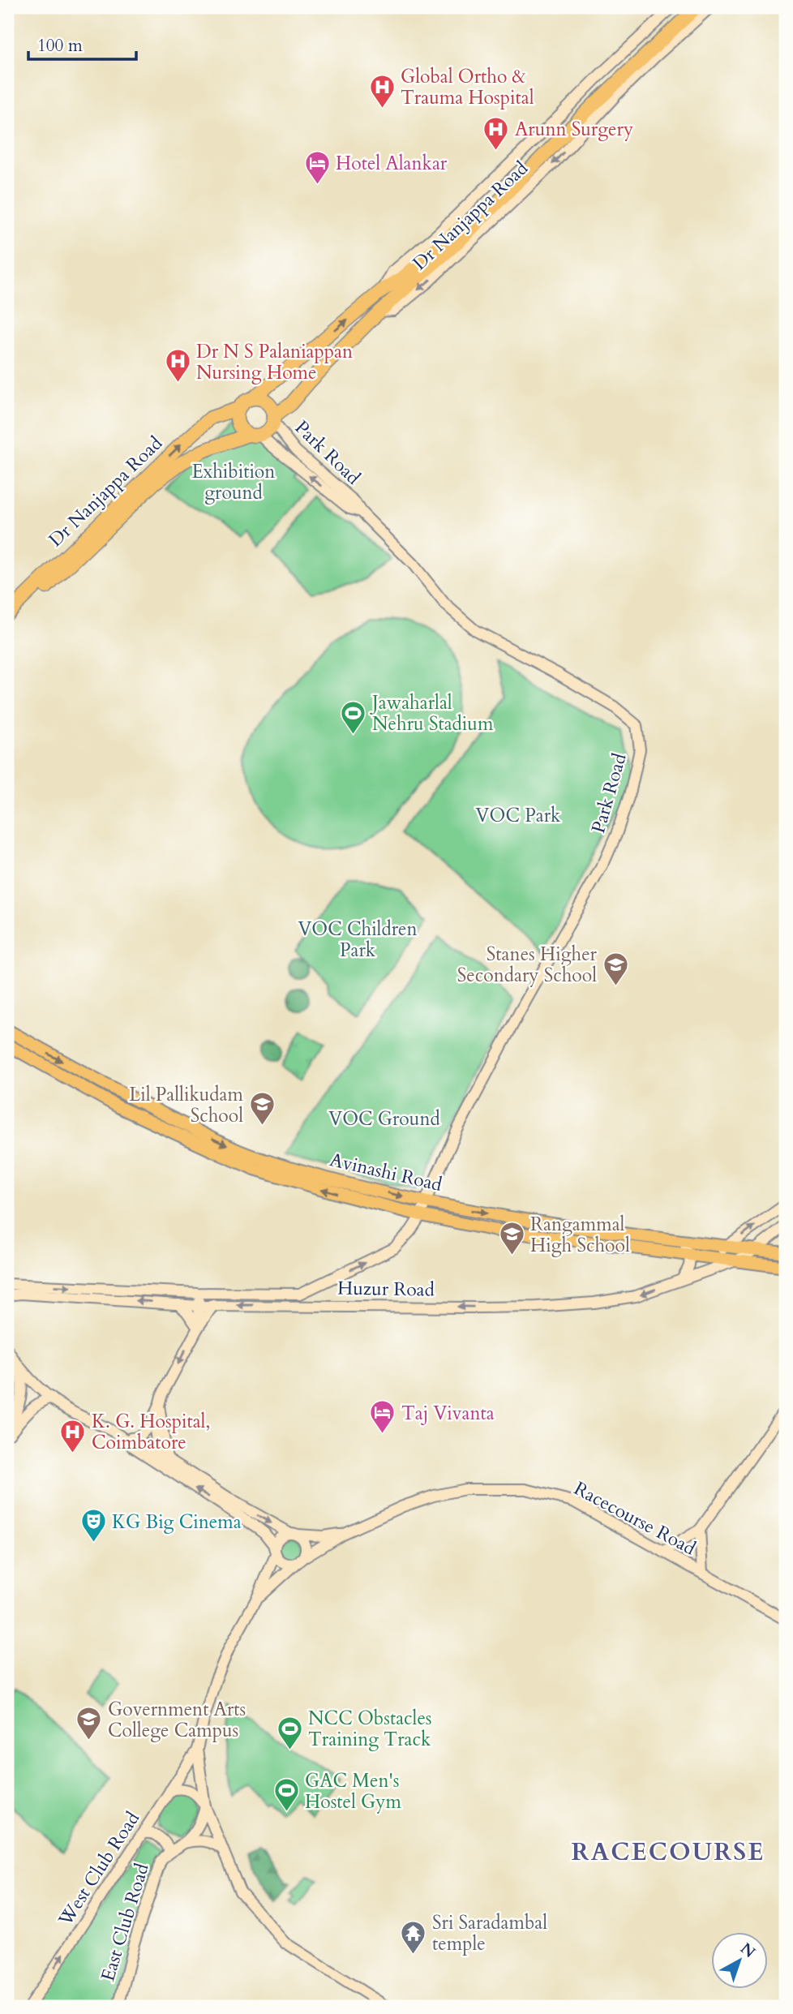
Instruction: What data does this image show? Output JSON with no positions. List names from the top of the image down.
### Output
{
  "streets": {
    "highway": ["Dr Nanjappa Road"],
    "main road": ["Avinashi Road"],
    "street": [
      "Park Road",
      "Huzur Road",
      "Racecourse Road",
      "West Club Road",
      "East Club Road"
    ]
  },
  "crossings": [
    ["Dr Nanjappa Road", "Park Road"],
    ["Park Road", "Avinashi Road"],
    ["Avinashi Road", "Huzur Road"]
  ],
  "one_way": ["West Club Road"],
  "districts": ["RACECOURSE"],
  "parks": [
    "Exhibition ground",
    "VOC Park",
    "VOC Children Park",
    "VOC Ground"
  ],
  "places": {
    "hospital": [
      "Global Ortho & Trauma Hospital",
      "Arunn Surgery",
      "Dr N S Palaniappan Nursing Home",
      "K. G. Hospital, Coimbatore"
    ],
    "hotel": ["Hotel Alankar", "Taj Vivanta"],
    "sports": ["Jawaharlal Nehru Stadium", "NCC Obstacles Training Track", "GAC Men's Hostel Gym"],
    "school or university": [
      "Stanes Higher Secondary School",
      "Lil Pallikudam School",
      "Rangammal High School",
      "Government Arts College Campus"
    ],
    "theatre": ["KG Big Cinema"],
    "temple": ["Sri Saradambal temple"]
  },
  "scale_bar": "100 m",
  "north": "top right"
}
